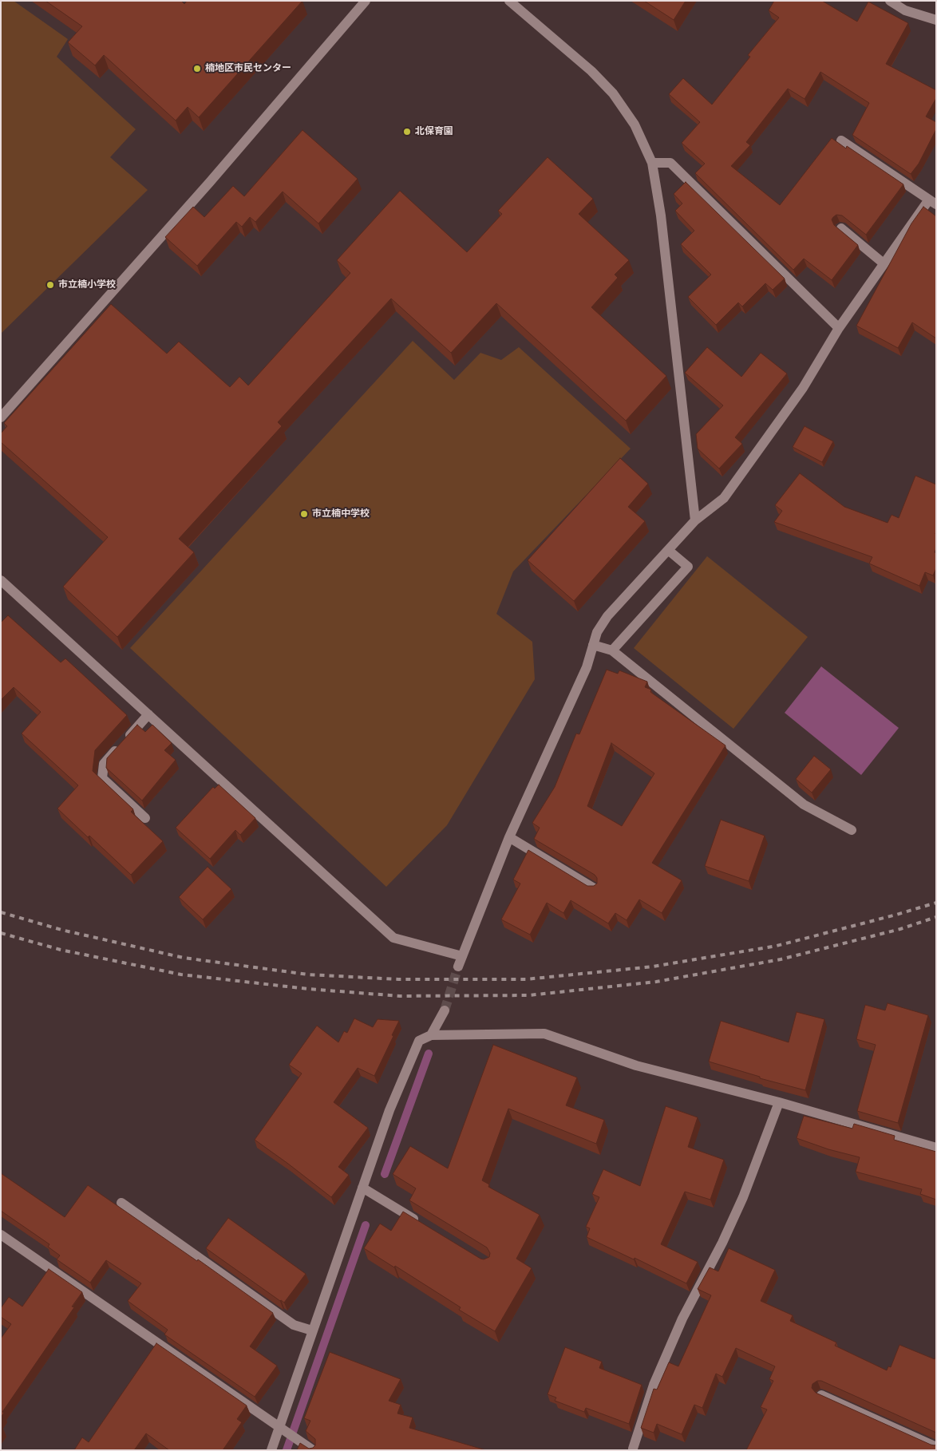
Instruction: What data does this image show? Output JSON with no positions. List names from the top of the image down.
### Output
{
  "places": [
    "楠地区市民センター",
    "北保育園",
    "市立楠小学校",
    "市立楠中学校"
  ]
}
